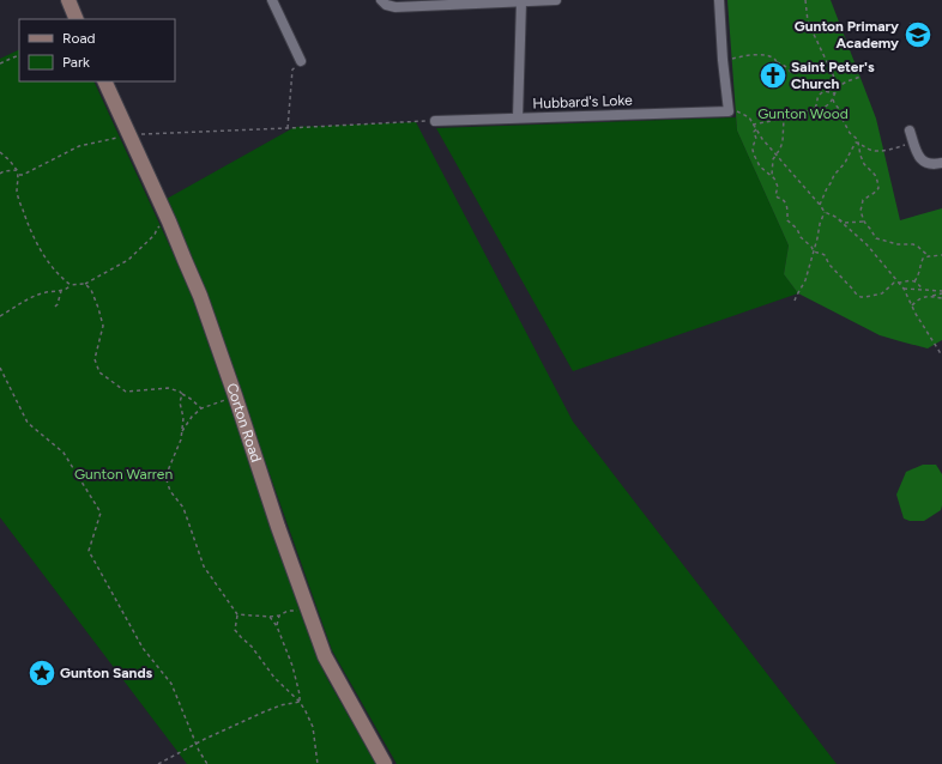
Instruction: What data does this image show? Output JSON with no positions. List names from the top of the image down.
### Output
{
  "streets": {
    "main road": ["Corton Road"],
    "street": ["Hubbard's Loke"]
  },
  "parks": ["Gunton Wood", "Gunton Warren"],
  "places": {
    "school or university": ["Gunton Primary Academy"],
    "church": ["Saint Peter's Church"],
    "place": ["Gunton Sands"]
  },
  "legend": ["Road", "Park"]
}
